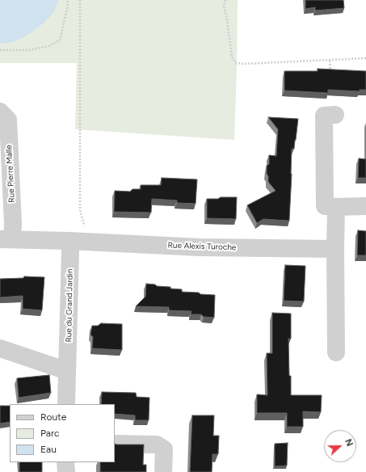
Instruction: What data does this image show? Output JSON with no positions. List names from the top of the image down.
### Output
{
  "streets": {
    "street": ["Rue Pierre Malle", "Rue Alexis Turoche", "Rue du Grand Jardin"]
  },
  "crossings": [
    ["Rue Pierre Malle", "Rue Alexis Turoche"],
    ["Rue Alexis Turoche", "Rue du Grand Jardin"]
  ],
  "legend": ["Route", "Parc", "Eau"],
  "north": "right"
}
